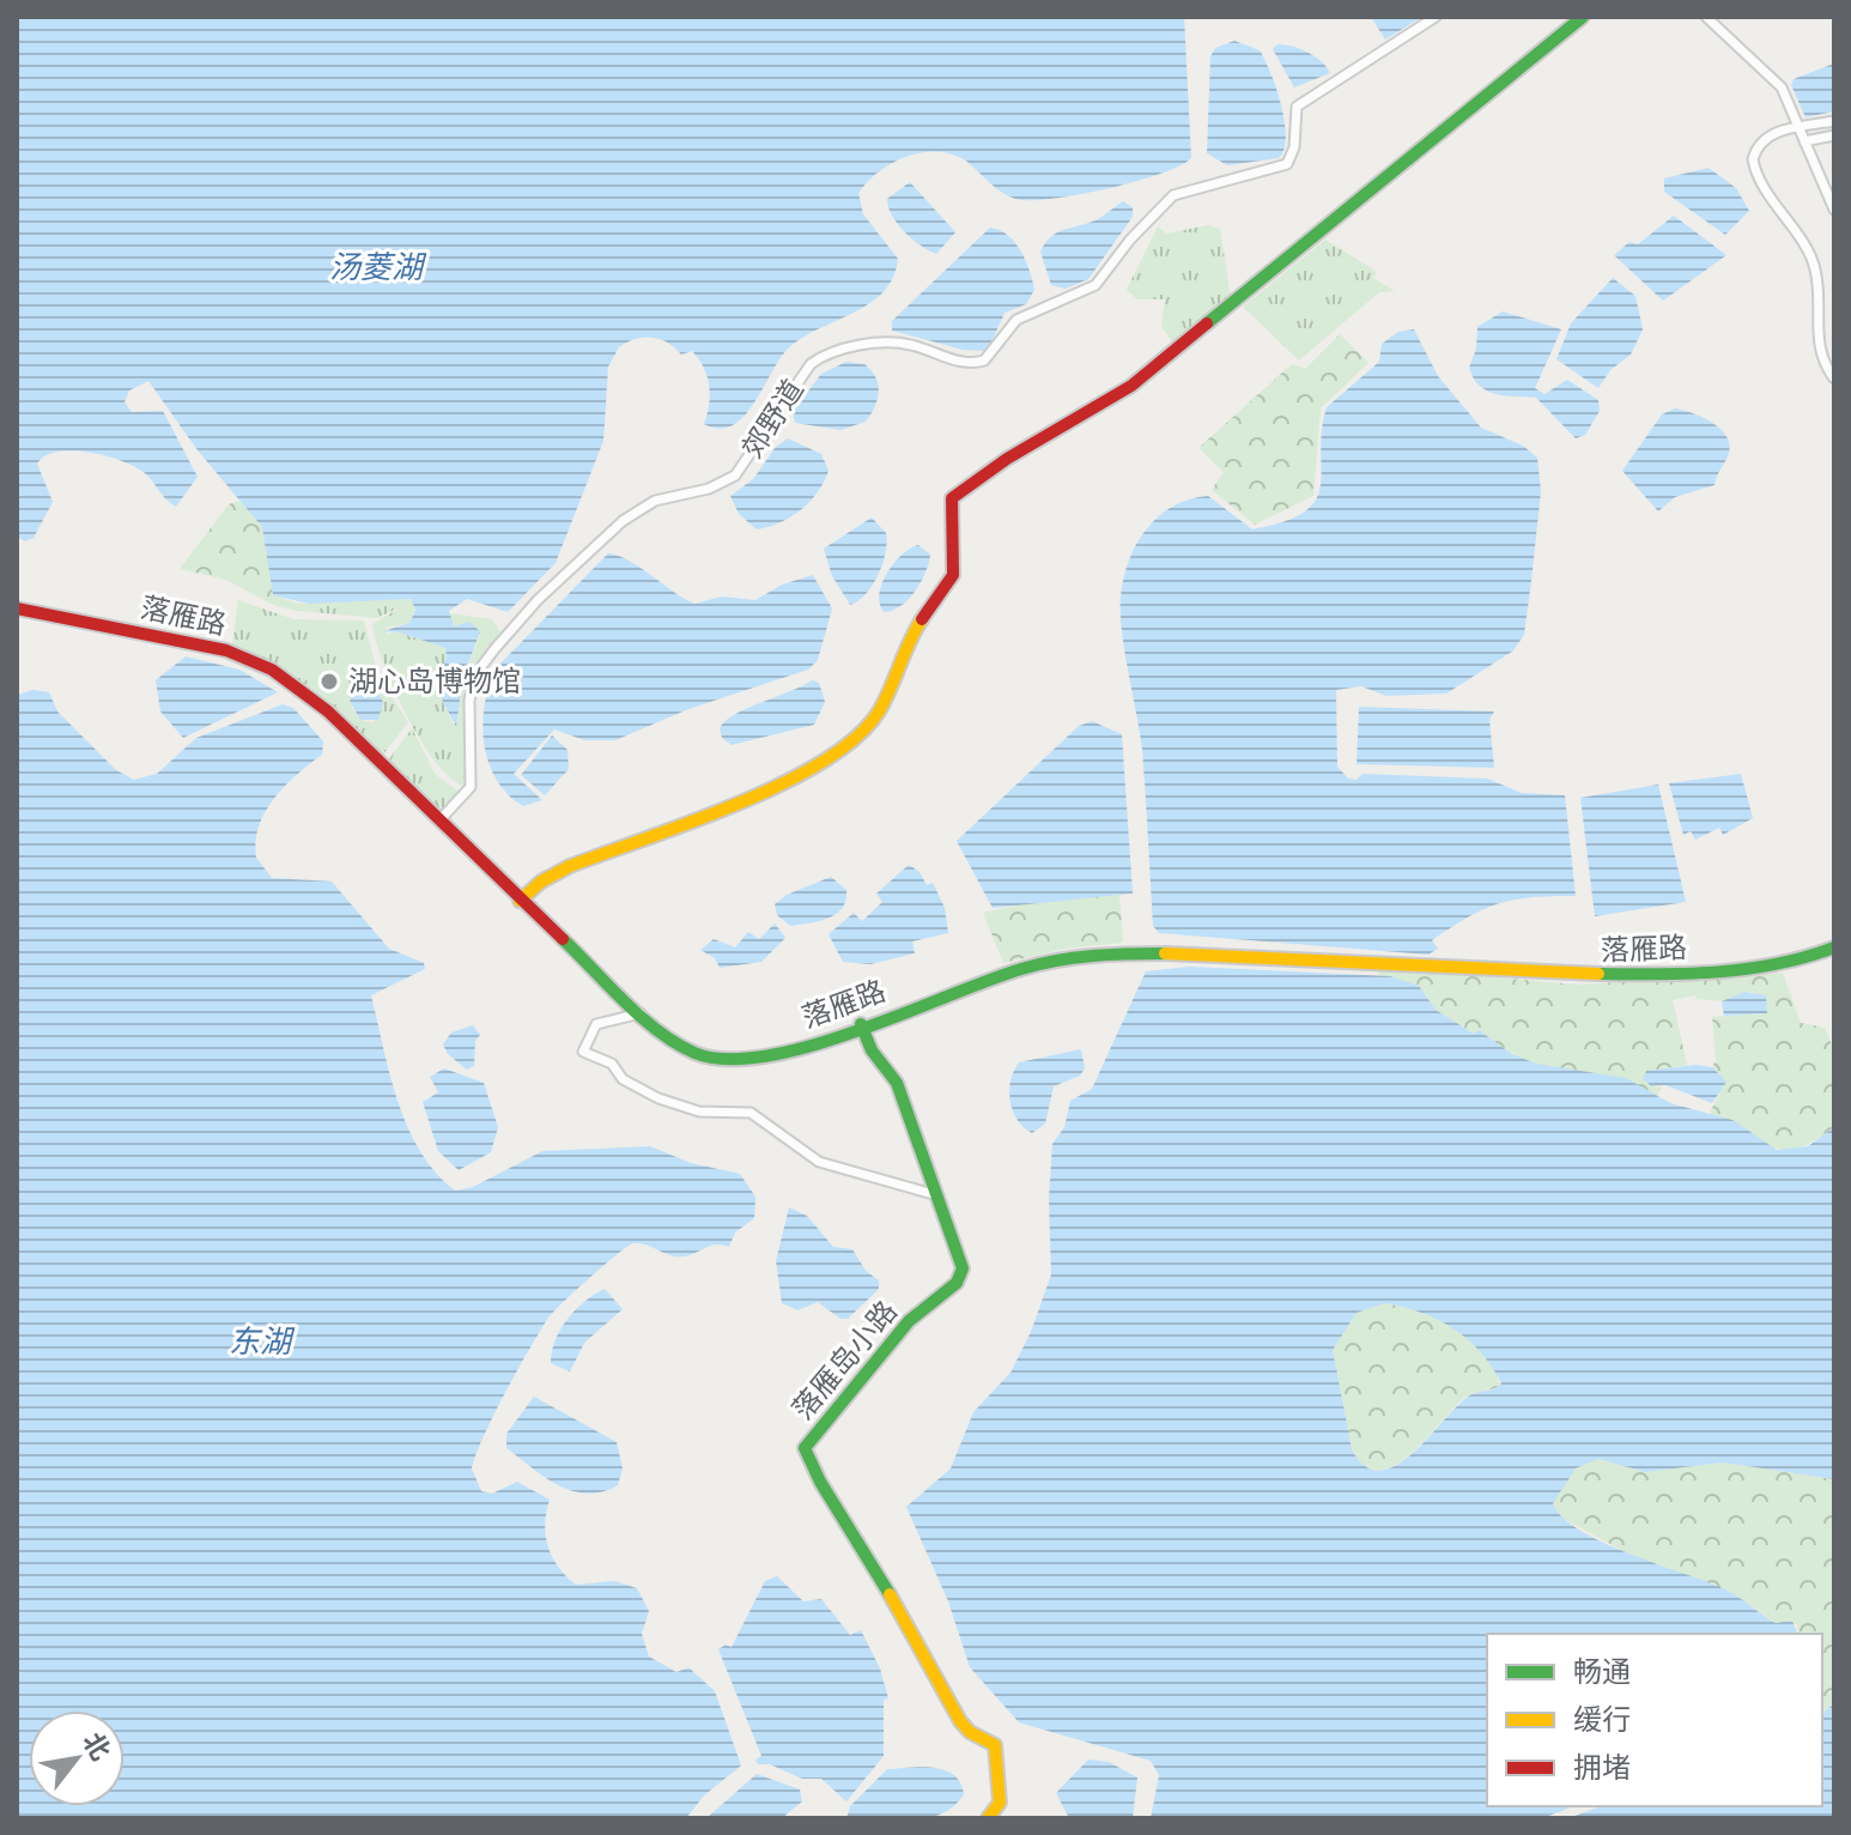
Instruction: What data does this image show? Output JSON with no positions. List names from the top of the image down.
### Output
{
  "streets": {
    "street": ["郊野道", "落雁路", "落雁岛小路"]
  },
  "crossings": [
    ["郊野道", "落雁路"],
    ["落雁路", "落雁岛小路"]
  ],
  "water": ["汤菱湖", "东湖"],
  "places": ["湖心岛博物馆"],
  "legend": ["畅通", "缓行", "拥堵"],
  "north": "top right"
}
